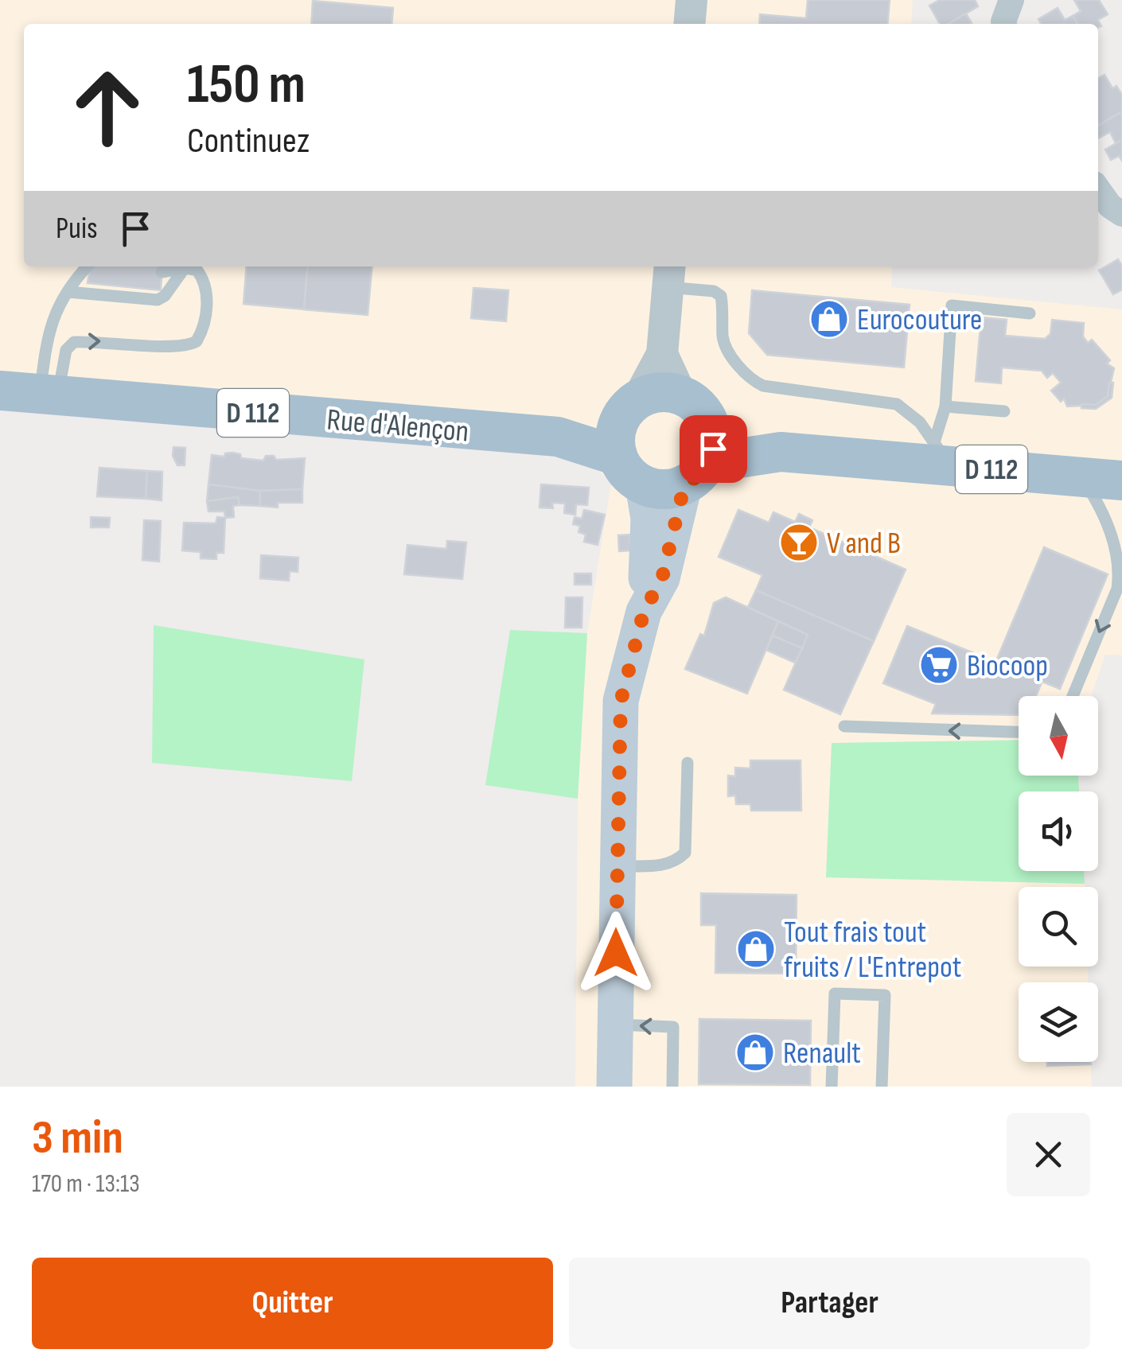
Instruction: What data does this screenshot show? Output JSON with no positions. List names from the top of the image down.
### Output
{
  "streets": {
    "main road": ["D 112", "Rue d'Alençon"]
  },
  "crossings": [
    ["D 112", "Rue d'Alençon"]
  ],
  "places": {
    "shop": ["Eurocouture", "Tout frais tout fruits / L'Entrepot", "Renault"],
    "bar": ["V and B"],
    "supermarket": ["Biocoop"]
  },
  "north": "bottom",
  "page": {
    "turn": ["150 m", "Continuez"],
    "then": "Puis",
    "heading": ["3 min", "170 m · 13:13"],
    "buttons": ["Quitter", "Partager"]
  }
}
